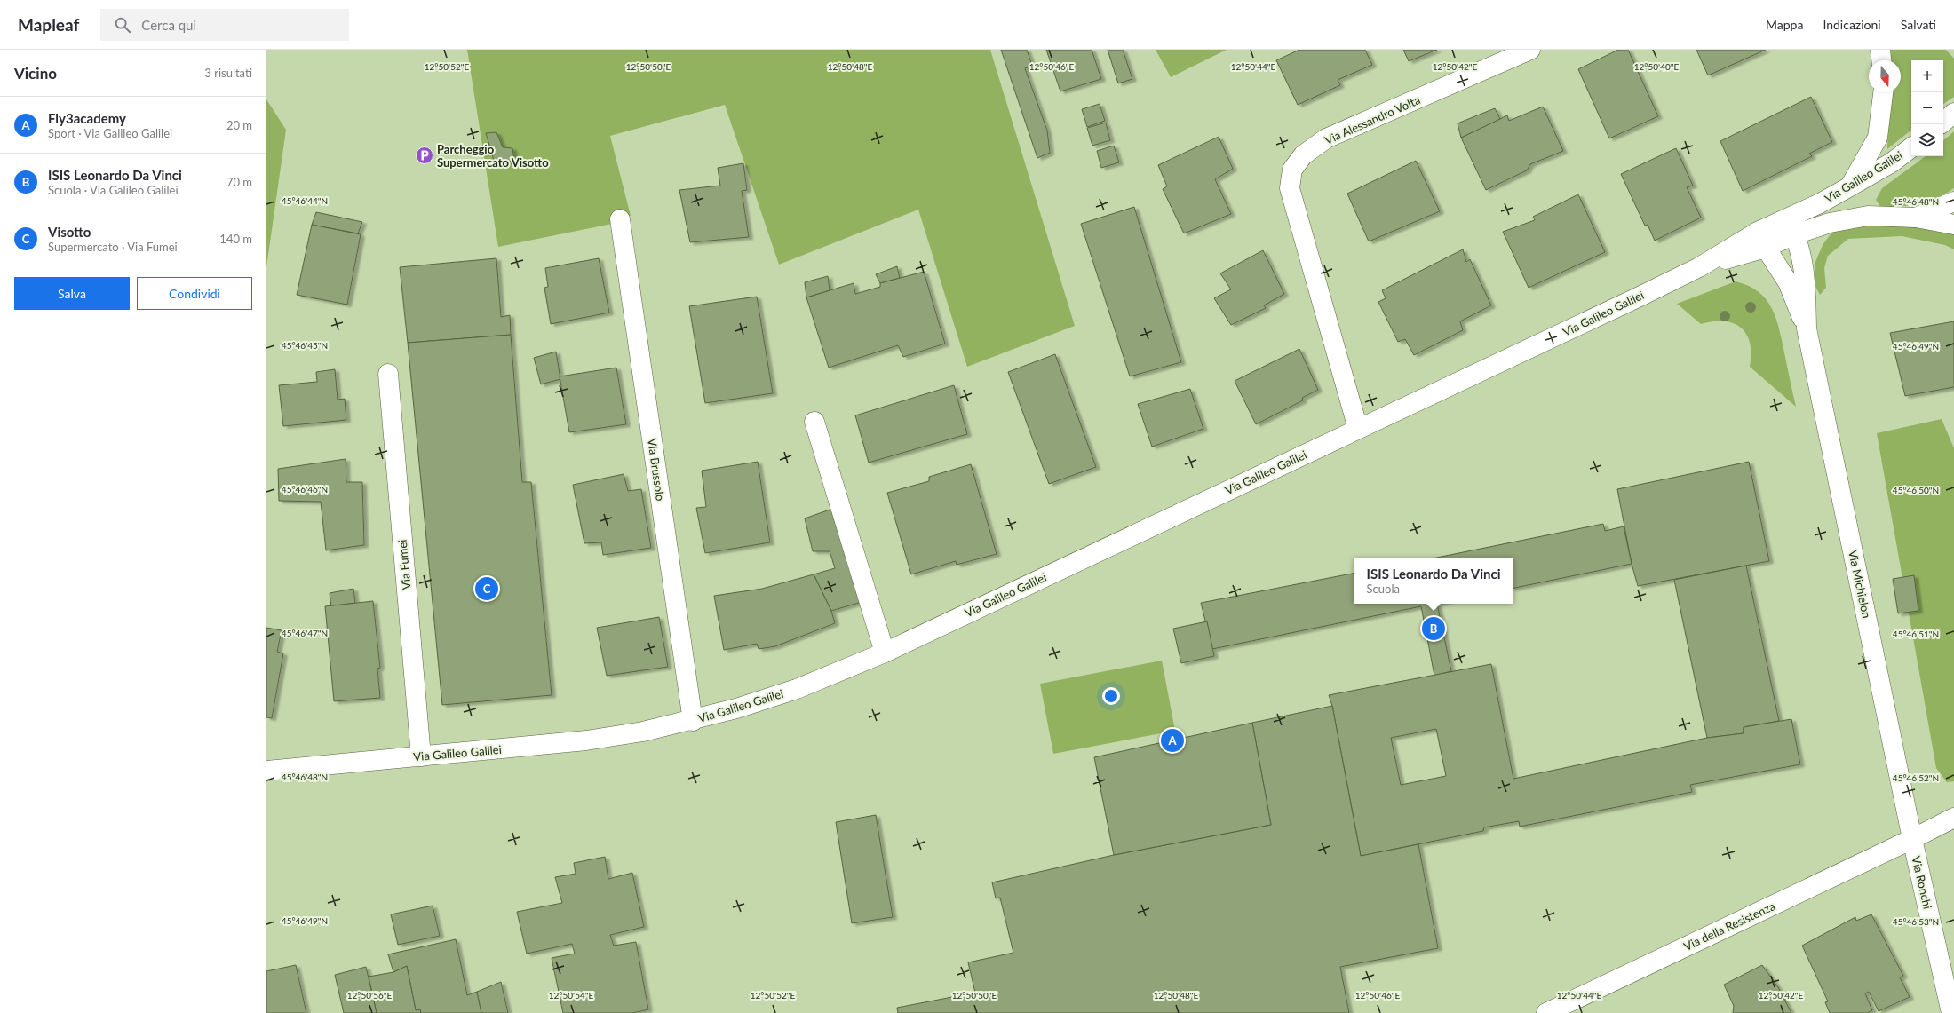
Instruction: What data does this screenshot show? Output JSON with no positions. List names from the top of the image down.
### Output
{
  "streets": {
    "street": [
      "Via Alessandro Volta",
      "Via Galileo Galilei",
      "Via Brussolo",
      "Via Fumei",
      "Via Michielon",
      "Via Ronchi",
      "Via della Resistenza"
    ]
  },
  "crossings": [
    ["Via Alessandro Volta", "Via Galileo Galilei"],
    ["Via Galileo Galilei", "Via Brussolo"],
    ["Via Galileo Galilei", "Via Fumei"],
    ["Via Galileo Galilei", "Via Michielon"],
    ["Via Michielon", "Via Ronchi"],
    ["Via Michielon", "Via della Resistenza"],
    ["Via Ronchi", "Via della Resistenza"]
  ],
  "places": {
    "parking": ["Parcheggio Supermercato Visotto"]
  },
  "north": "bottom",
  "page": {
    "header": "Mapleaf",
    "search": "Cerca qui",
    "nav": ["Mappa", "Indicazioni", "Salvati"],
    "heading": ["Vicino", "3 risultati"],
    "map_buttons": ["+", "−"],
    "list": [
      {
        "mark": "A",
        "name": "Fly3academy",
        "note": "Sport · Via Galileo Galilei",
        "value": "20 m"
      },
      {
        "mark": "B",
        "name": "ISIS Leonardo Da Vinci",
        "note": "Scuola · Via Galileo Galilei",
        "value": "70 m"
      },
      {
        "mark": "C",
        "name": "Visotto",
        "note": "Supermercato · Via Fumei",
        "value": "140 m"
      }
    ],
    "buttons": ["Salva", "Condividi"],
    "popup": ["ISIS Leonardo Da Vinci", "Scuola"],
    "pins": ["C", "B", "A"]
  },
  "coordinates": [
    "12°50'52\"E",
    "12°50'50\"E",
    "12°50'48\"E",
    "12°50'46\"E",
    "12°50'44\"E",
    "12°50'42\"E",
    "12°50'40\"E",
    "45°46'44\"N",
    "45°46'48\"N",
    "45°46'45\"N",
    "45°46'49\"N",
    "45°46'46\"N",
    "45°46'50\"N",
    "45°46'47\"N",
    "45°46'51\"N",
    "45°46'52\"N",
    "45°46'53\"N",
    "12°50'56\"E",
    "12°50'54\"E"
  ]
}
